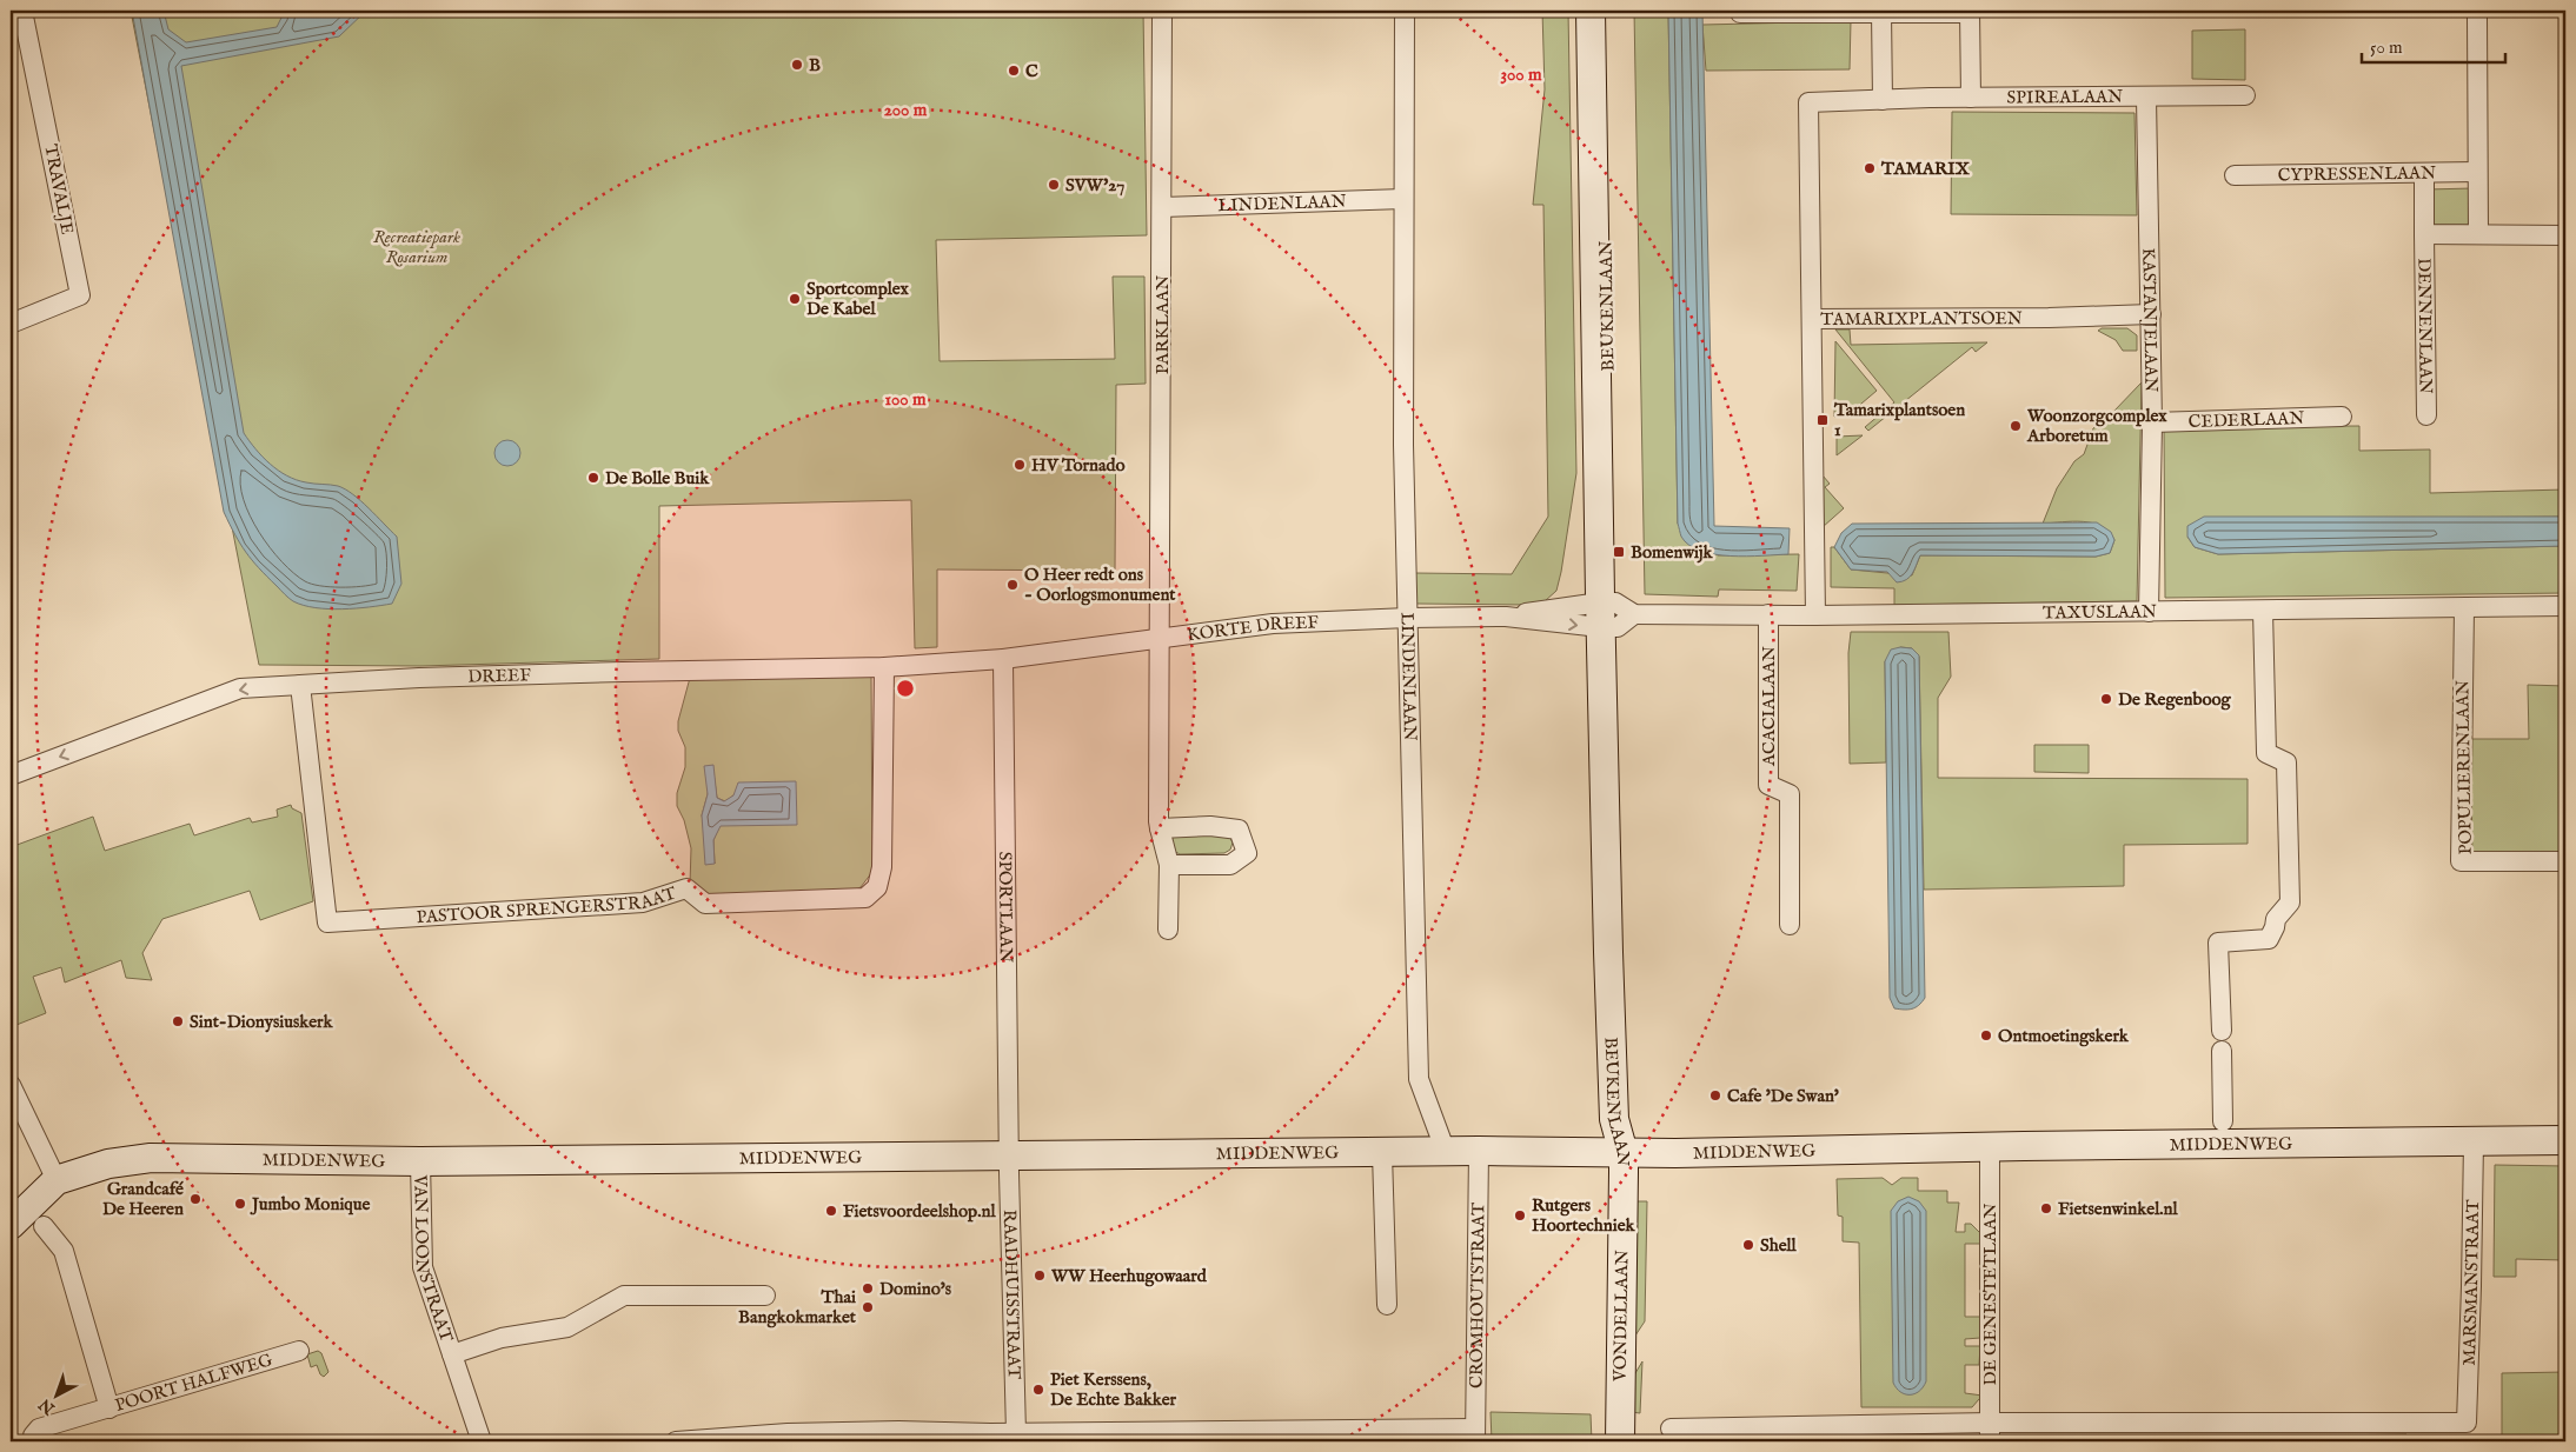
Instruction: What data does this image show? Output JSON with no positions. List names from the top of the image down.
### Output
{
  "streets": {
    "street": [
      "SPIREALAAN",
      "CYPRESSENLAAN",
      "TRAVALJE",
      "LINDENLAAN",
      "BEUKENLAAN",
      "TAMARIXPLANTSOEN",
      "KASTANJELAAN",
      "PARKLAAN",
      "DENNENLAAN",
      "CEDERLAAN",
      "TAXUSLAAN",
      "KORTE DREEF",
      "DREEF",
      "ACACIALAAN",
      "POPULIERENLAAN",
      "PASTOOR SPRENGERSTRAAT",
      "SPORTLAAN",
      "MIDDENWEG",
      "VAN LOONSTRAAT",
      "MARSMANSTRAAT",
      "RAADHUISSTRAAT",
      "DE GENESTETLAAN",
      "CROMHOUTSTRAAT",
      "VONDELLAAN",
      "POORT HALFWEG"
    ]
  },
  "crossings": [
    ["SPIREALAAN", "TAMARIXPLANTSOEN"],
    ["SPIREALAAN", "KASTANJELAAN"],
    ["CYPRESSENLAAN", "DENNENLAAN"],
    ["LINDENLAAN", "PARKLAAN"],
    ["LINDENLAAN", "KORTE DREEF"],
    ["LINDENLAAN", "MIDDENWEG"],
    ["BEUKENLAAN", "TAXUSLAAN"],
    ["BEUKENLAAN", "KORTE DREEF"],
    ["BEUKENLAAN", "MIDDENWEG"],
    ["BEUKENLAAN", "VONDELLAAN"],
    ["TAMARIXPLANTSOEN", "KASTANJELAAN"],
    ["TAMARIXPLANTSOEN", "TAXUSLAAN"],
    ["KASTANJELAAN", "CEDERLAAN"],
    ["KASTANJELAAN", "TAXUSLAAN"],
    ["PARKLAAN", "KORTE DREEF"],
    ["TAXUSLAAN", "KORTE DREEF"],
    ["TAXUSLAAN", "ACACIALAAN"],
    ["TAXUSLAAN", "POPULIERENLAAN"],
    ["KORTE DREEF", "DREEF"],
    ["KORTE DREEF", "SPORTLAAN"],
    ["DREEF", "PASTOOR SPRENGERSTRAAT"],
    ["DREEF", "SPORTLAAN"],
    ["SPORTLAAN", "MIDDENWEG"],
    ["SPORTLAAN", "RAADHUISSTRAAT"],
    ["MIDDENWEG", "VAN LOONSTRAAT"],
    ["MIDDENWEG", "MARSMANSTRAAT"],
    ["MIDDENWEG", "RAADHUISSTRAAT"],
    ["MIDDENWEG", "DE GENESTETLAAN"],
    ["MIDDENWEG", "CROMHOUTSTRAAT"],
    ["MIDDENWEG", "VONDELLAAN"],
    ["MARSMANSTRAAT", "DE GENESTETLAAN"]
  ],
  "parks": ["Recreatiepark Rosarium"],
  "places": {
    "other": [
      "B",
      "C",
      "TAMARIX",
      "SVW'27",
      "Sportcomplex De Kabel",
      "Woonzorgcomplex Arboretum",
      "HV Tornado",
      "De Bolle Buik",
      "O Heer redt ons - Oorlogsmonument",
      "De Regenboog",
      "Sint-Dionysiuskerk",
      "Ontmoetingskerk",
      "Cafe 'De Swan'",
      "Grandcafé De Heeren",
      "Jumbo Monique",
      "Fietsenwinkel.nl",
      "Fietsvoordeelshop.nl",
      "Rutgers Hoortechniek",
      "Shell",
      "WW Heerhugowaard",
      "Domino's",
      "Thai Bangkokmarket",
      "Piet Kerssens, De Echte Bakker"
    ],
    "transit": ["Tamarixplantsoen 1", "Bomenwijk"]
  },
  "scale_bar": "50 m",
  "north": "bottom left",
  "rings": ["300 m", "200 m", "100 m"]
}
